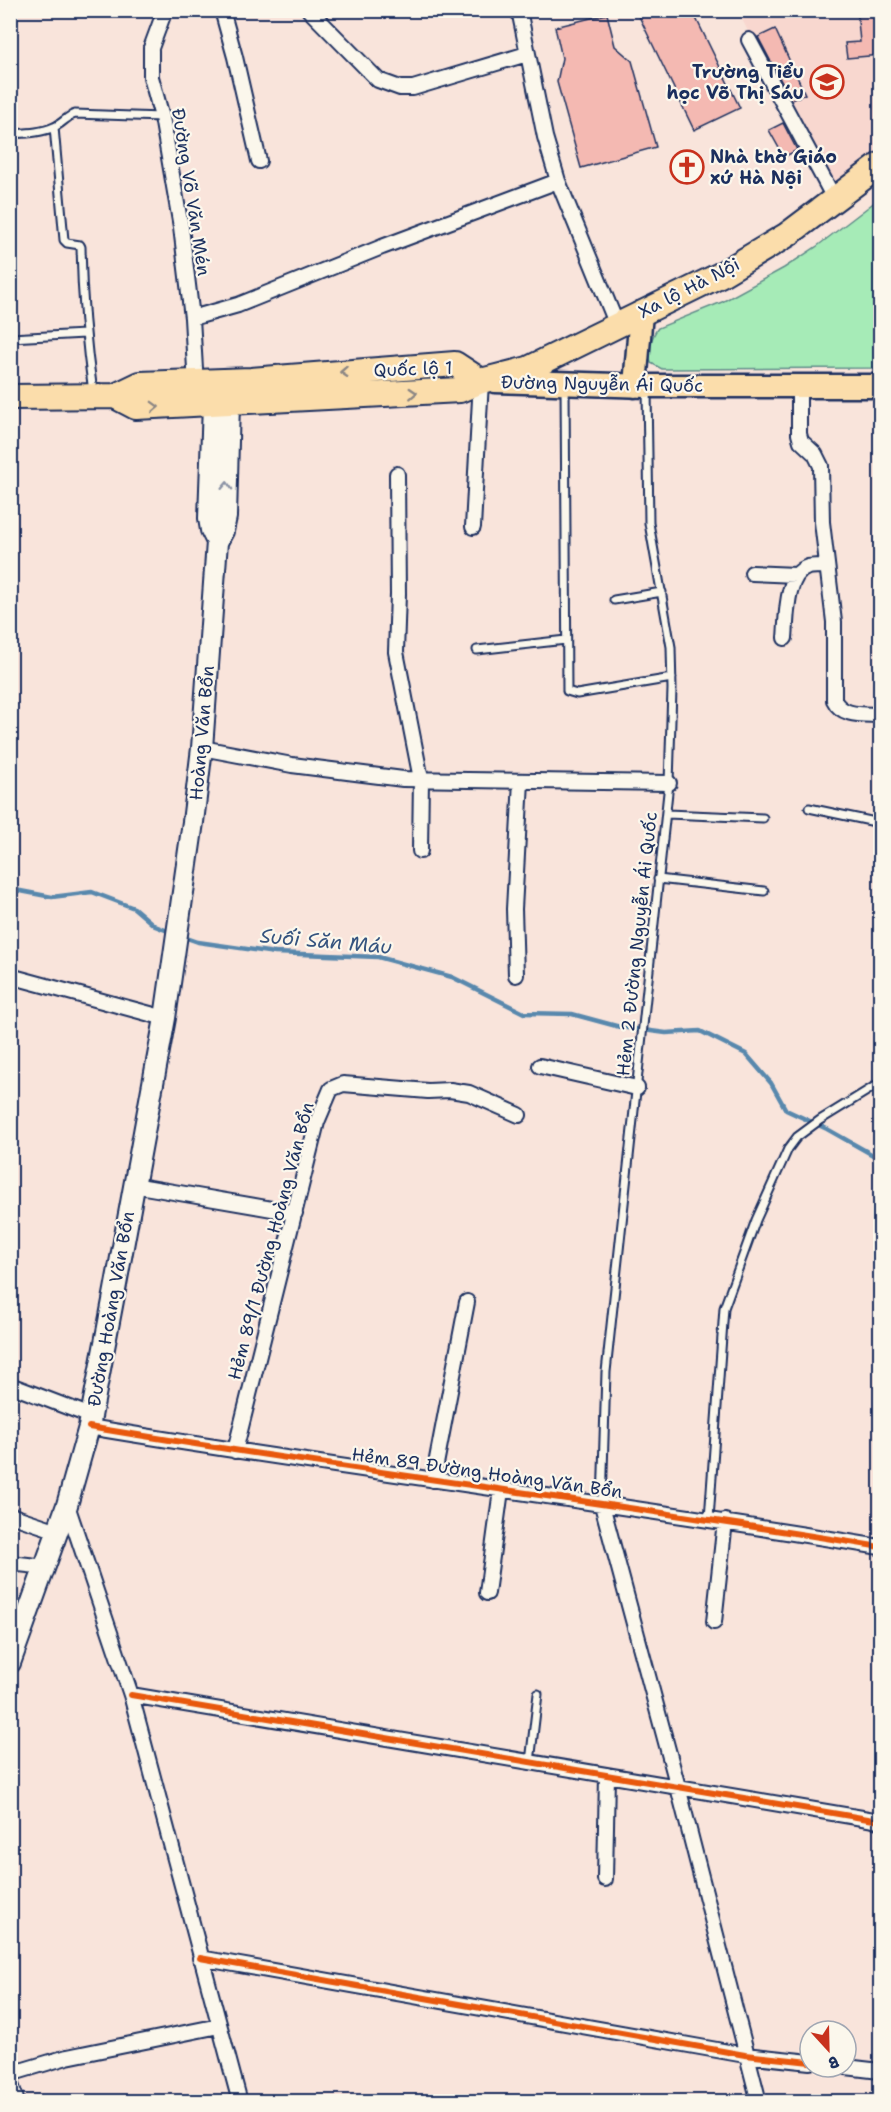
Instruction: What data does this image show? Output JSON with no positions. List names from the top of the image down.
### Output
{
  "streets": {
    "highway": ["Xa lộ Hà Nội", "Quốc lộ 1"],
    "main road": ["Đường Nguyễn Ái Quốc", "Hoàng Văn Bổn", "Đường Hoàng Văn Bổn"],
    "street": ["Đường Võ Văn Mén", "Hẻm 89/1 Đường Hoàng Văn Bổn", "Hẻm 89 Đường Hoàng Văn Bổn"],
    "lane": ["Hẻm 2 Đường Nguyễn Ái Quốc"]
  },
  "crossings": [
    ["Đường Võ Văn Mén", "Quốc lộ 1"],
    ["Đường Võ Văn Mén", "Hoàng Văn Bổn"],
    ["Xa lộ Hà Nội", "Quốc lộ 1"],
    ["Xa lộ Hà Nội", "Đường Nguyễn Ái Quốc"],
    ["Quốc lộ 1", "Đường Nguyễn Ái Quốc"],
    ["Quốc lộ 1", "Hoàng Văn Bổn"],
    ["Đường Nguyễn Ái Quốc", "Hẻm 2 Đường Nguyễn Ái Quốc"],
    ["Hoàng Văn Bổn", "Đường Hoàng Văn Bổn"],
    ["Hẻm 2 Đường Nguyễn Ái Quốc", "Hẻm 89 Đường Hoàng Văn Bổn"],
    ["Hẻm 89/1 Đường Hoàng Văn Bổn", "Hẻm 89 Đường Hoàng Văn Bổn"],
    ["Đường Hoàng Văn Bổn", "Hẻm 89 Đường Hoàng Văn Bổn"]
  ],
  "water": ["Suối Săn Máu"],
  "places": {
    "school or university": ["Trường Tiểu học Võ Thị Sáu"],
    "church": ["Nhà thờ Giáo xứ Hà Nội"]
  },
  "north": "bottom"
}
